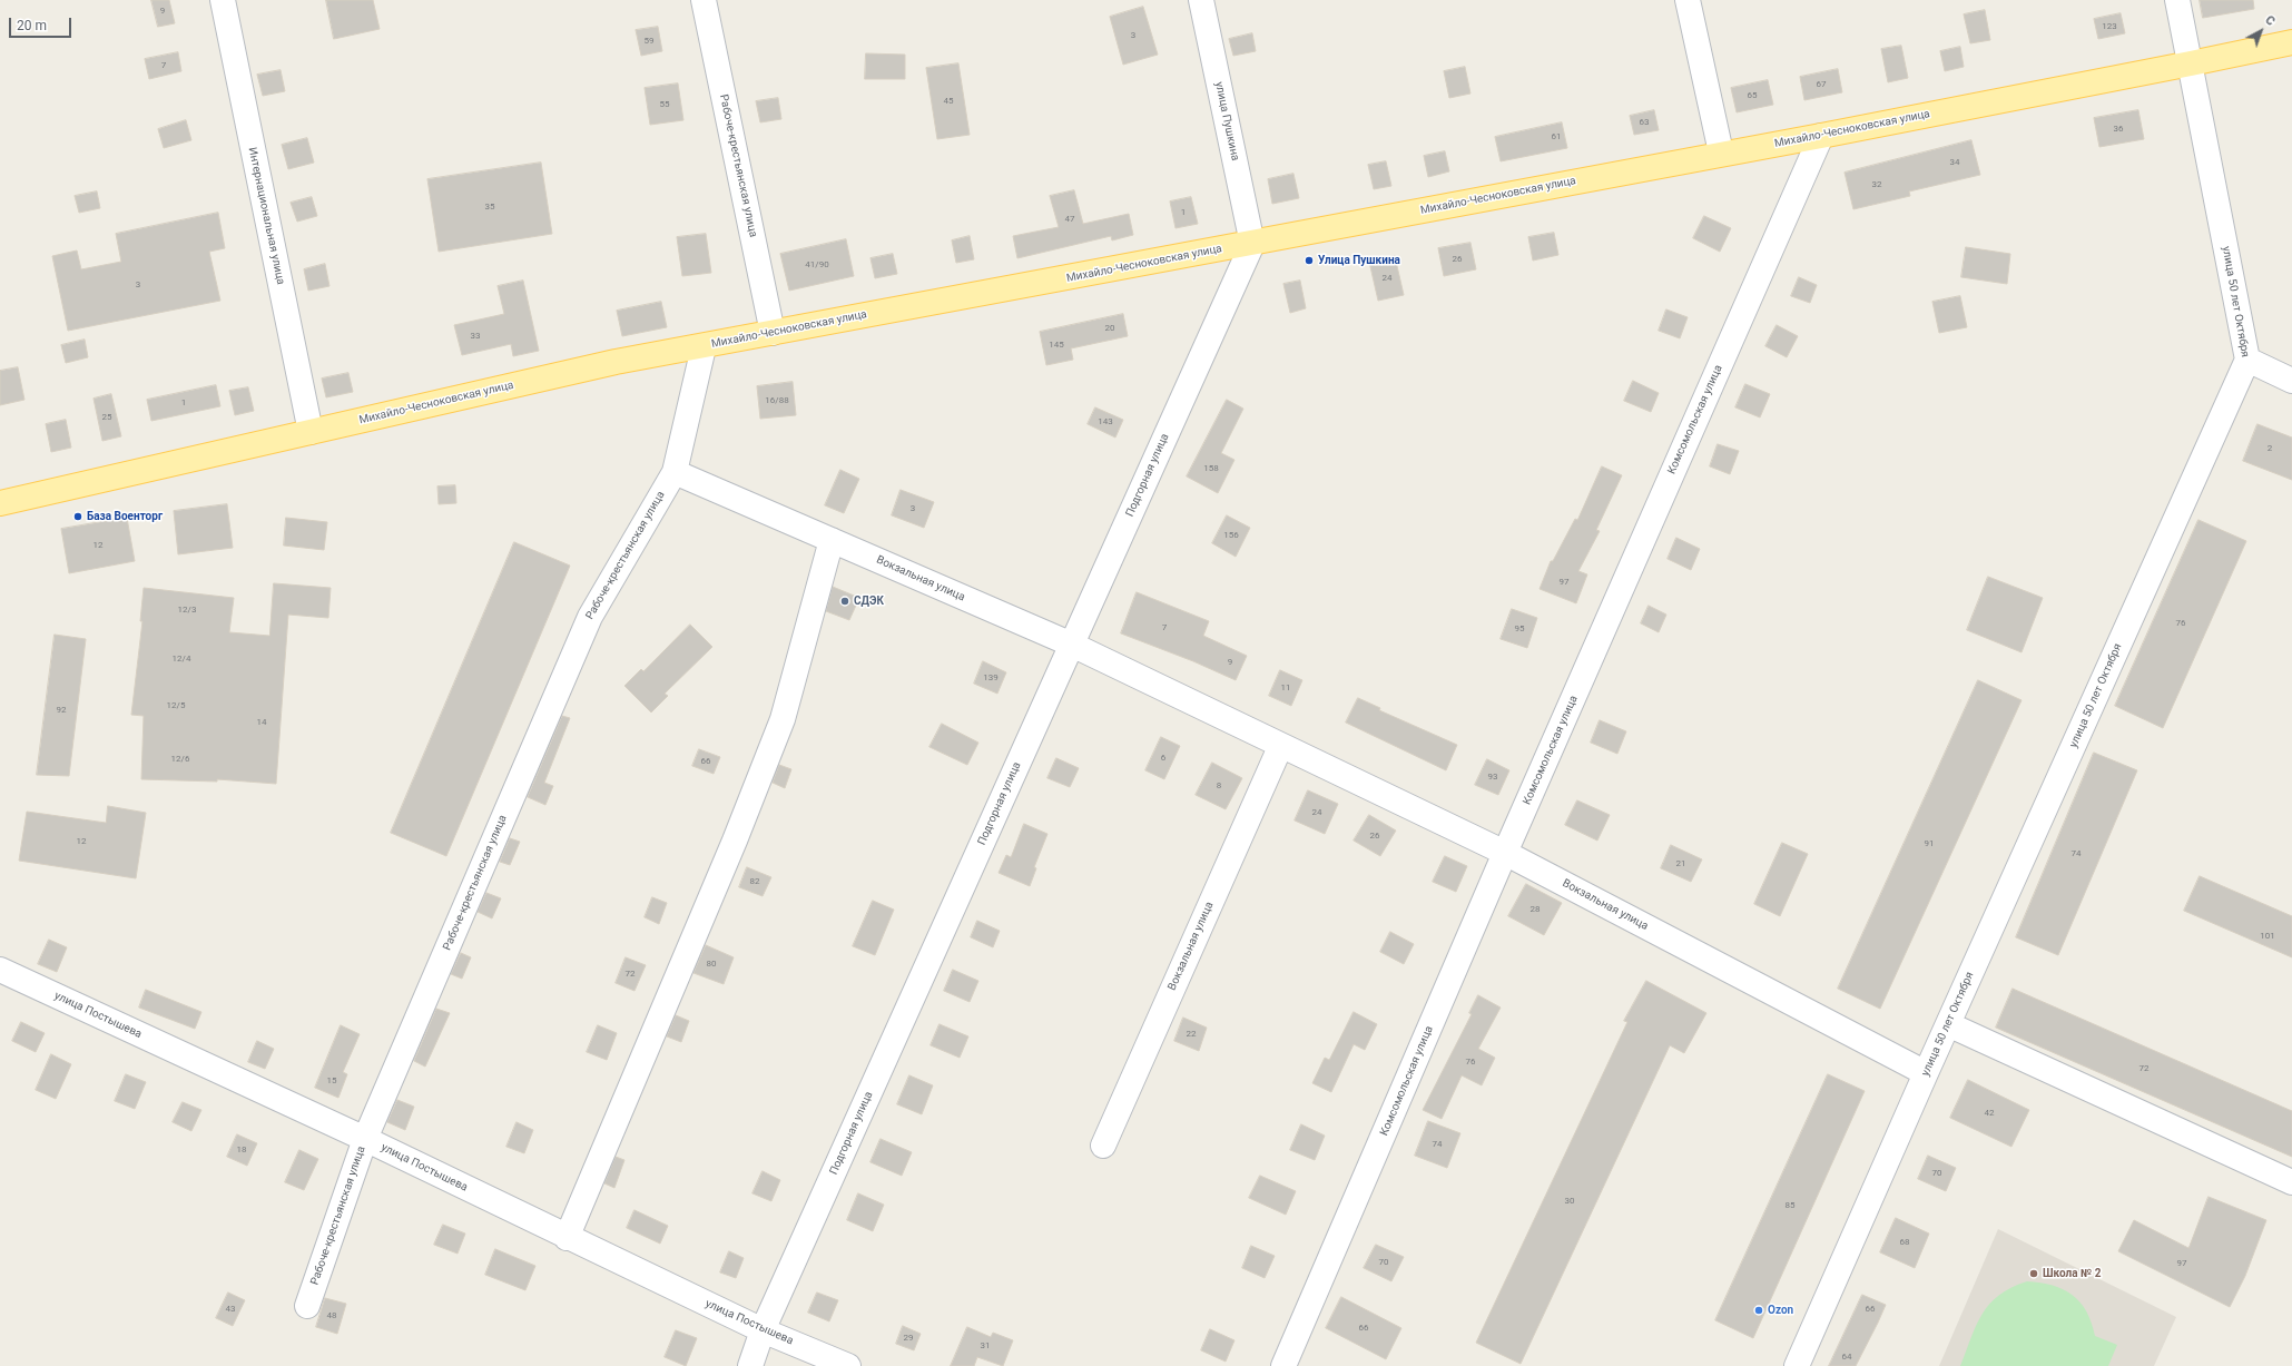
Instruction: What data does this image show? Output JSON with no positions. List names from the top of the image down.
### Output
{
  "streets": {
    "main road": ["Михайло-Чесноковская улица"],
    "street": [
      "улица Пушкина",
      "Рабоче-крестьянская улица",
      "Интернациональная улица",
      "улица 50 лет Октября",
      "Комсомольская улица",
      "Подгорная улица",
      "Вокзальная улица",
      "улица Постышева"
    ]
  },
  "crossings": [
    ["улица Пушкина", "Михайло-Чесноковская улица"],
    ["улица Пушкина", "Подгорная улица"],
    ["Михайло-Чесноковская улица", "Рабоче-крестьянская улица"],
    ["Михайло-Чесноковская улица", "Интернациональная улица"],
    ["Михайло-Чесноковская улица", "улица 50 лет Октября"],
    ["Михайло-Чесноковская улица", "Комсомольская улица"],
    ["Михайло-Чесноковская улица", "Подгорная улица"],
    ["Рабоче-крестьянская улица", "Вокзальная улица"],
    ["Рабоче-крестьянская улица", "улица Постышева"],
    ["улица 50 лет Октября", "Вокзальная улица"],
    ["Комсомольская улица", "Вокзальная улица"],
    ["Подгорная улица", "Вокзальная улица"],
    ["Подгорная улица", "улица Постышева"]
  ],
  "places": [
    "Улица Пушкина",
    "База Военторг",
    "СДЭК",
    "Школа № 2",
    "Ozon"
  ],
  "house_numbers": [
    "9",
    "123",
    "3",
    "59",
    "7",
    "67",
    "65",
    "45",
    "55",
    "63",
    "36",
    "61",
    "34",
    "32",
    "35",
    "1",
    "47",
    "26",
    "41/90",
    "24",
    "3",
    "20",
    "33",
    "145",
    "16/88",
    "1",
    "25",
    "143",
    "2",
    "158",
    "3",
    "156",
    "12",
    "97",
    "12/3",
    "76",
    "7",
    "95",
    "12/4",
    "9",
    "139",
    "11",
    "12/5",
    "92",
    "14",
    "6",
    "12/6",
    "66",
    "93",
    "8",
    "24",
    "26",
    "12",
    "91",
    "74",
    "21",
    "82",
    "28",
    "101",
    "80",
    "72",
    "22",
    "76",
    "72",
    "15",
    "42",
    "74",
    "18",
    "70",
    "30",
    "85",
    "68",
    "70",
    "97",
    "43",
    "66",
    "48",
    "66",
    "29",
    "31",
    "64"
  ],
  "scale_bar": "20 m",
  "north": "top right"
}
